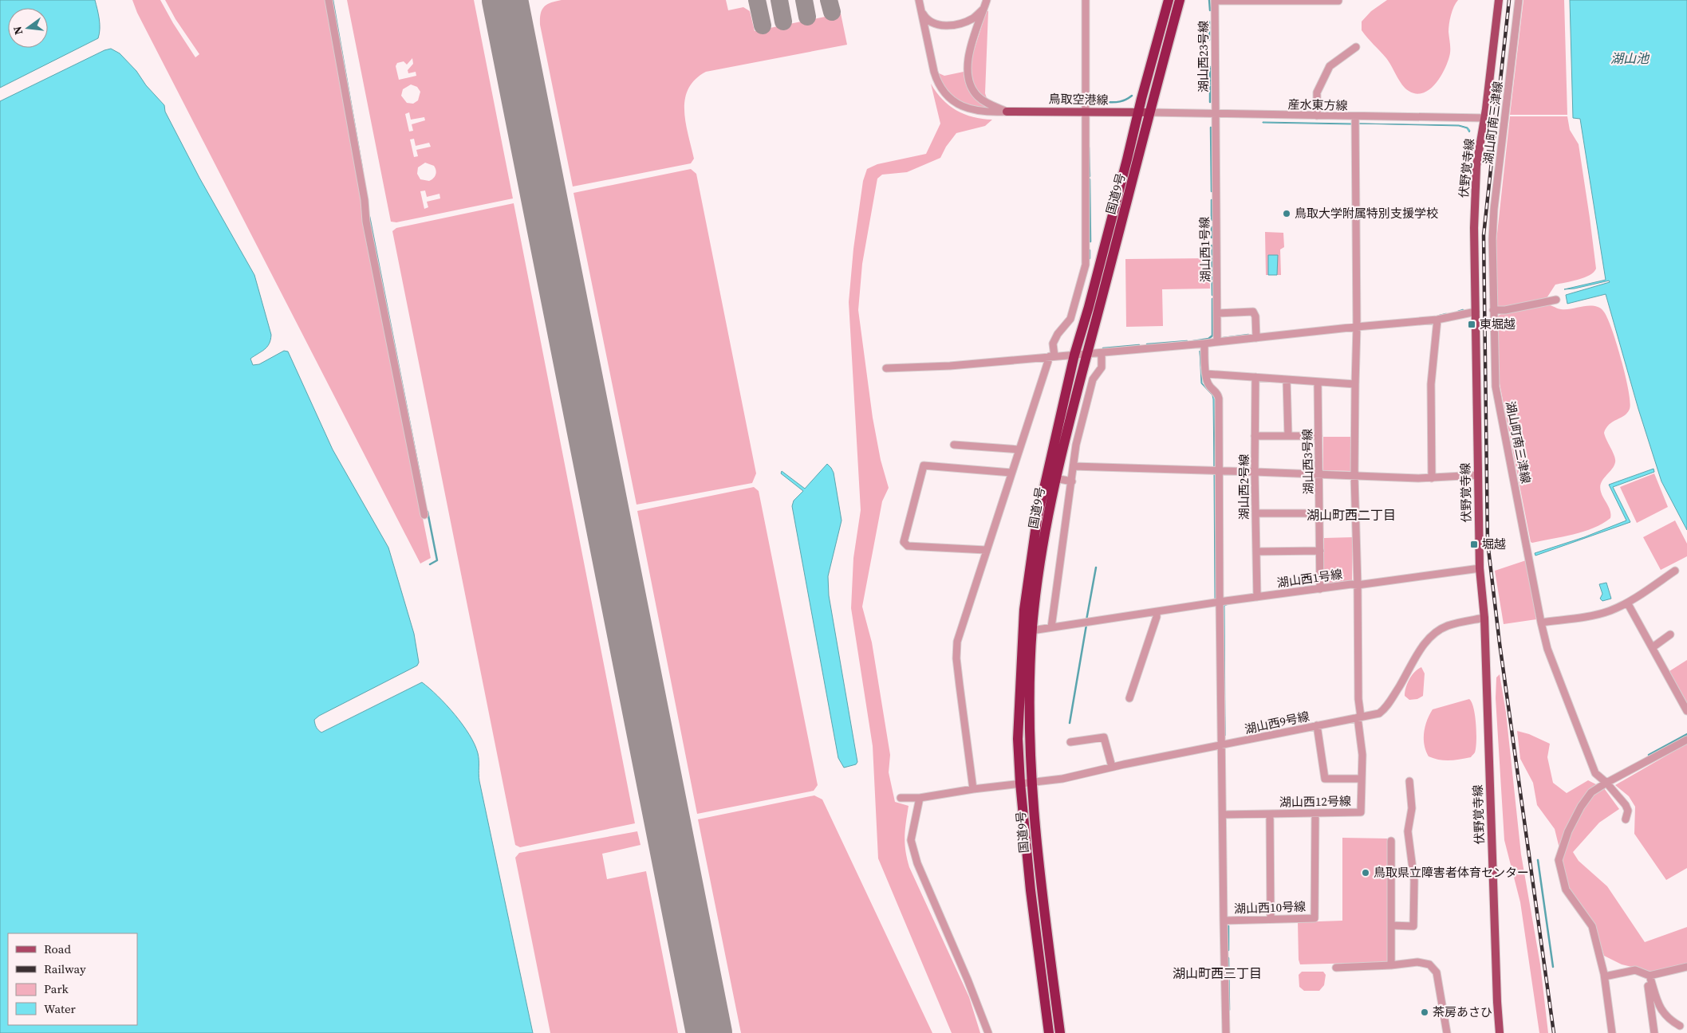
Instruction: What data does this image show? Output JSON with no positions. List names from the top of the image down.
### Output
{
  "streets": {
    "highway": ["国道9号"],
    "main road": ["鳥取空港線", "伏野覚寺線"],
    "street": [
      "湖山西23号線",
      "産水東方線",
      "湖山町南三津線",
      "湖山西1号線",
      "湖山西3号線",
      "湖山西2号線",
      "湖山西9号線",
      "湖山西12号線",
      "湖山西10号線"
    ]
  },
  "crossings": [
    ["湖山西23号線", "産水東方線"],
    ["湖山西23号線", "湖山西1号線"],
    ["鳥取空港線", "産水東方線"],
    ["鳥取空港線", "国道9号"],
    ["産水東方線", "伏野覚寺線"],
    ["産水東方線", "国道9号"],
    ["産水東方線", "湖山西1号線"],
    ["伏野覚寺線", "湖山西9号線"],
    ["国道9号", "湖山西1号線"],
    ["国道9号", "湖山西9号線"],
    ["湖山西1号線", "湖山西3号線"],
    ["湖山西1号線", "湖山西2号線"],
    ["湖山西1号線", "湖山西12号線"],
    ["湖山西1号線", "湖山西10号線"],
    ["湖山西9号線", "湖山西12号線"],
    ["湖山西9号線", "湖山西10号線"],
    ["湖山西12号線", "湖山西10号線"]
  ],
  "districts": ["湖山町西二丁目", "湖山町西三丁目"],
  "water": ["湖山池"],
  "places": {
    "other": ["鳥取大学附属特別支援学校", "鳥取県立障害者体育センター", "茶房あさひ"],
    "transit": ["東堀越", "堀越"]
  },
  "legend": [
    "Road",
    "Railway",
    "Park",
    "Water"
  ],
  "north": "left"
}
